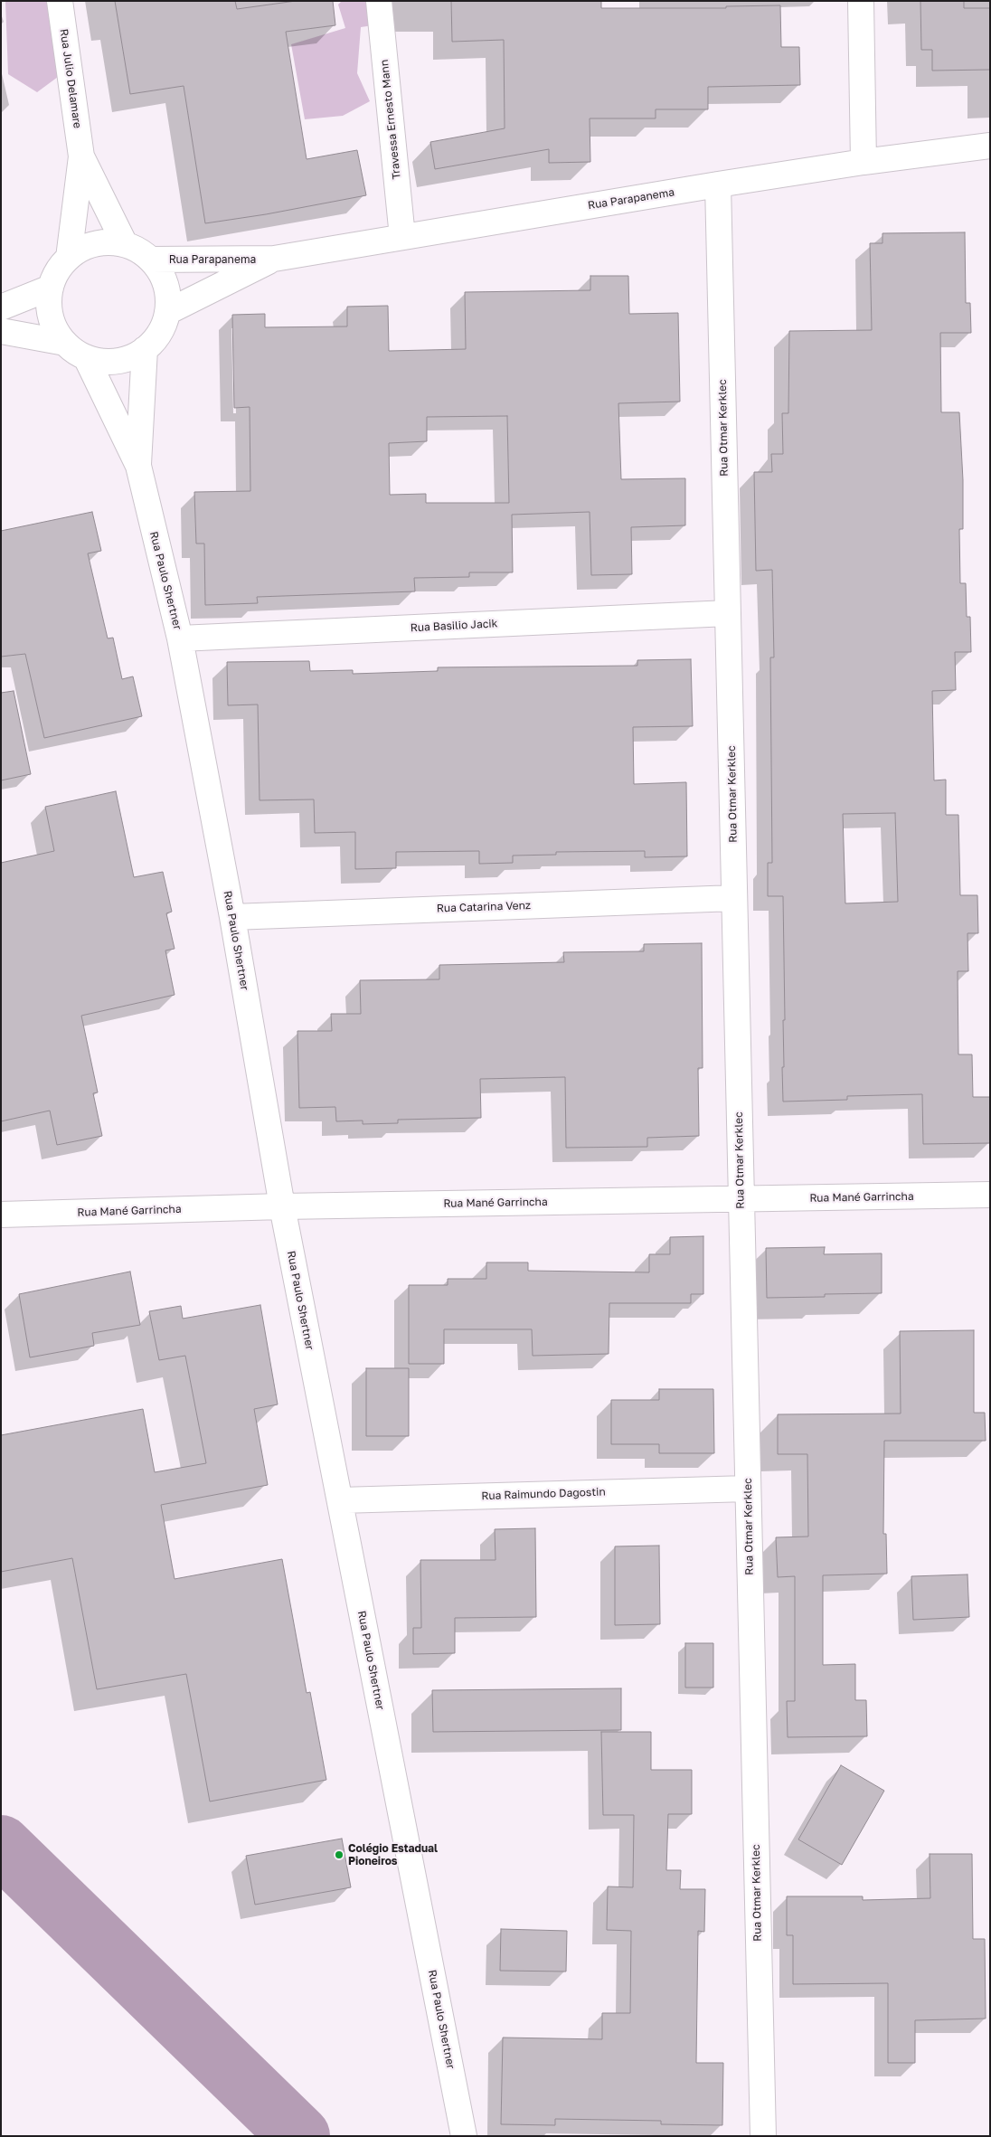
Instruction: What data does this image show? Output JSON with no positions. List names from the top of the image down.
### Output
{
  "streets": {
    "street": [
      "Rua Julio Delamare",
      "Travessa Ernesto Mann",
      "Rua Parapanema",
      "Rua Otmar Kerklec",
      "Rua Paulo Shertner",
      "Rua Basilio Jacik",
      "Rua Catarina Venz",
      "Rua Mané Garrincha",
      "Rua Raimundo Dagostin"
    ]
  },
  "crossings": [
    ["Rua Julio Delamare", "Rua Parapanema"],
    ["Rua Julio Delamare", "Rua Paulo Shertner"],
    ["Travessa Ernesto Mann", "Rua Parapanema"],
    ["Rua Parapanema", "Rua Otmar Kerklec"],
    ["Rua Parapanema", "Rua Paulo Shertner"],
    ["Rua Otmar Kerklec", "Rua Basilio Jacik"],
    ["Rua Otmar Kerklec", "Rua Catarina Venz"],
    ["Rua Otmar Kerklec", "Rua Mané Garrincha"],
    ["Rua Otmar Kerklec", "Rua Raimundo Dagostin"],
    ["Rua Paulo Shertner", "Rua Basilio Jacik"],
    ["Rua Paulo Shertner", "Rua Catarina Venz"],
    ["Rua Paulo Shertner", "Rua Mané Garrincha"],
    ["Rua Paulo Shertner", "Rua Raimundo Dagostin"]
  ],
  "places": ["Colégio Estadual Pioneiros"]
}
